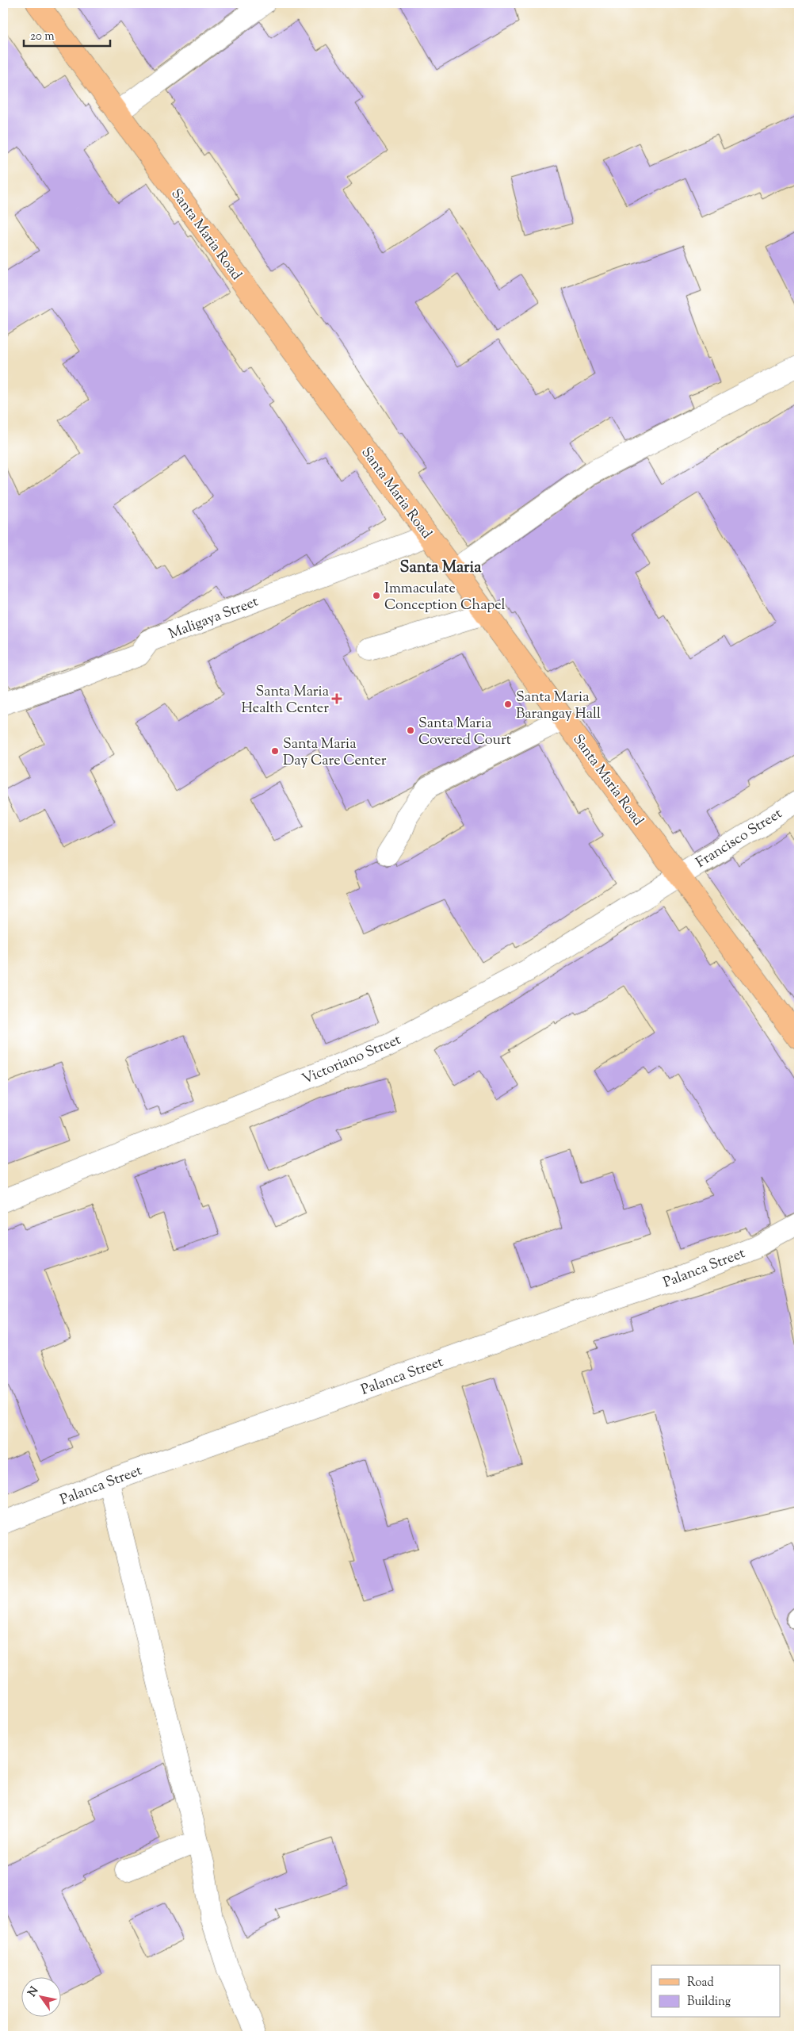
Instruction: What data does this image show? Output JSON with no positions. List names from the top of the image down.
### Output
{
  "streets": {
    "main road": ["Santa Maria Road"],
    "street": [
      "Maligaya Street",
      "Francisco Street",
      "Victoriano Street",
      "Palanca Street"
    ]
  },
  "crossings": [
    ["Santa Maria Road", "Maligaya Street"],
    ["Santa Maria Road", "Francisco Street"],
    ["Santa Maria Road", "Victoriano Street"],
    ["Francisco Street", "Victoriano Street"]
  ],
  "districts": ["Santa Maria"],
  "places": {
    "other": [
      "Immaculate Conception Chapel",
      "Santa Maria Barangay Hall",
      "Santa Maria Covered Court",
      "Santa Maria Day Care Center"
    ],
    "health": ["Santa Maria Health Center"]
  },
  "legend": ["Road", "Building"],
  "scale_bar": "20 m",
  "north": "top left"
}
